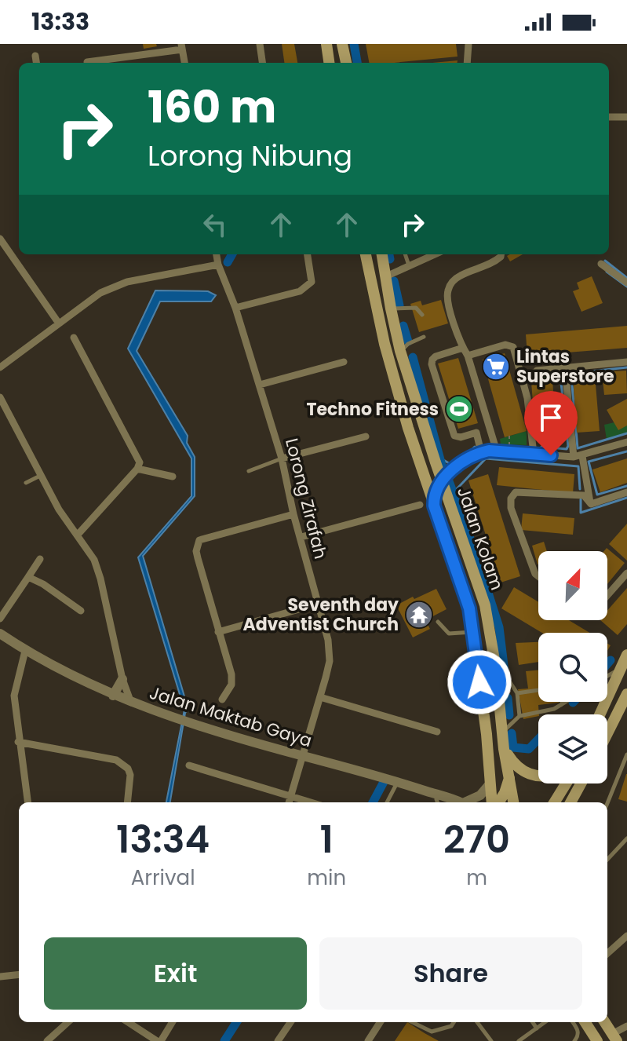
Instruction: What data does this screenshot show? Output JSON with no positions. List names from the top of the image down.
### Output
{
  "streets": {
    "main road": ["Jalan Kolam"],
    "street": ["Lorong Zirafah", "Jalan Maktab Gaya"]
  },
  "crossings": [
    ["Lorong Zirafah", "Jalan Maktab Gaya"],
    ["Jalan Kolam", "Jalan Maktab Gaya"]
  ],
  "places": {
    "supermarket": ["Lintas Superstore"],
    "sports": ["Techno Fitness"],
    "temple": ["Seventh day Adventist Church"]
  },
  "north": "top right",
  "page": {
    "status": "13:33",
    "turn": ["160 m", "Lorong Nibung"],
    "eta": [
      "13:34",
      "Arrival",
      "1",
      "min",
      "270",
      "m"
    ],
    "buttons": ["Exit", "Share"]
  }
}
